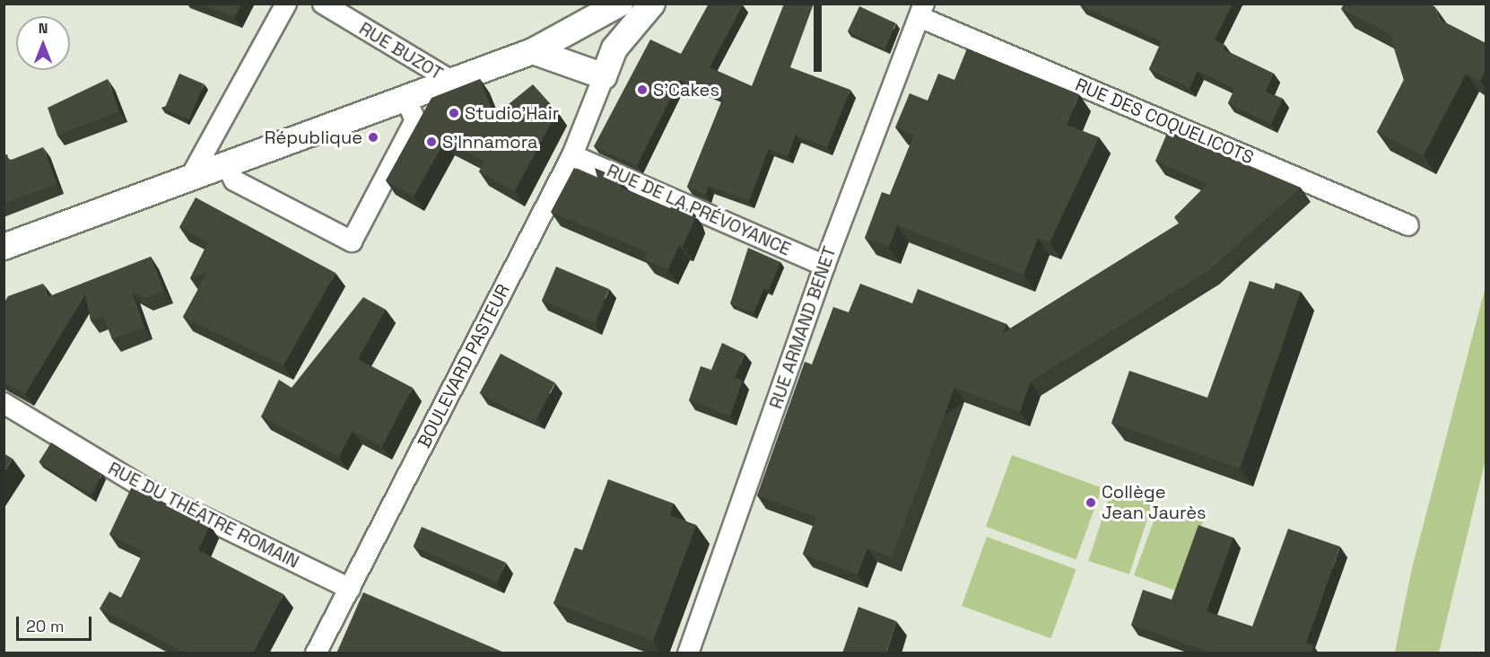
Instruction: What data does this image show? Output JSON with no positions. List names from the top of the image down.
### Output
{
  "streets": {
    "street": [
      "RUE BUZOT",
      "RUE DES COQUELICOTS",
      "RUE DE LA PRÉVOYANCE",
      "RUE ARMAND BENET",
      "BOULEVARD PASTEUR",
      "RUE DU THÉATRE ROMAIN"
    ]
  },
  "crossings": [
    ["RUE DES COQUELICOTS", "RUE ARMAND BENET"],
    ["RUE DE LA PRÉVOYANCE", "RUE ARMAND BENET"],
    ["RUE DE LA PRÉVOYANCE", "BOULEVARD PASTEUR"],
    ["BOULEVARD PASTEUR", "RUE DU THÉATRE ROMAIN"]
  ],
  "places": [
    "S'Cakes",
    "Studio'Hair",
    "République",
    "S'Innamora",
    "Collège Jean Jaurès"
  ],
  "scale_bar": "20 m",
  "north": "top"
}
